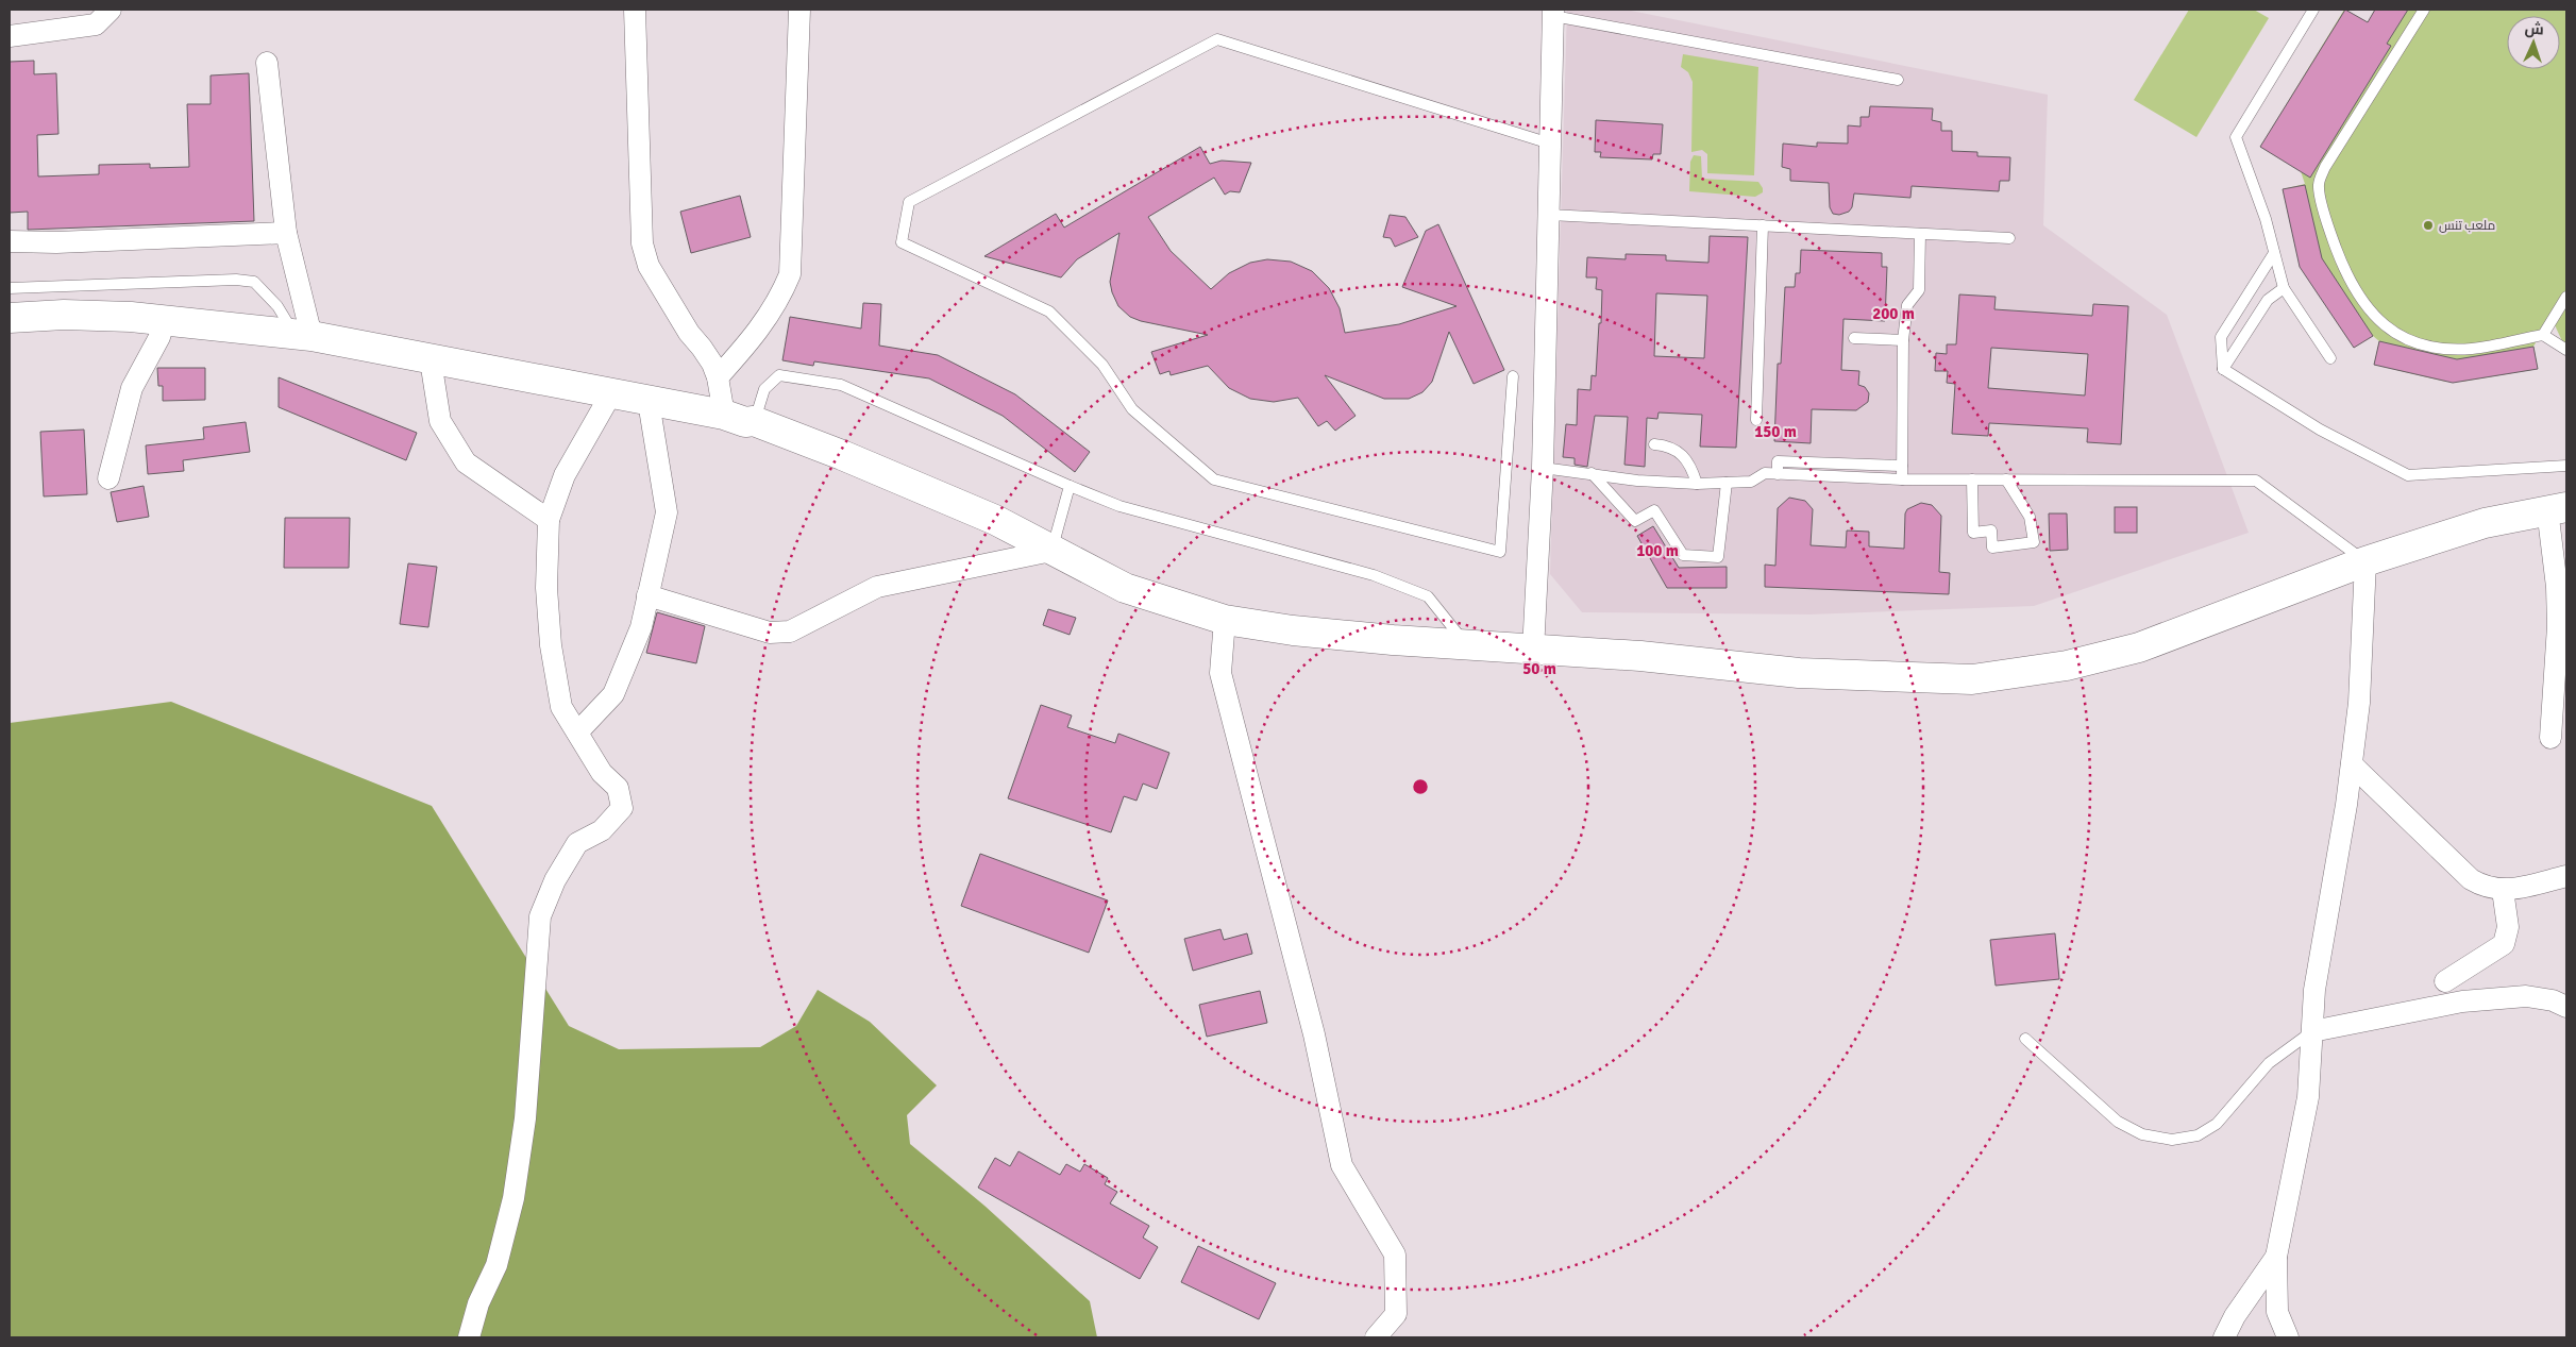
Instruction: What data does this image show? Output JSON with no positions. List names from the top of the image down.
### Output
{
  "places": ["ملعب تنس"],
  "north": "top",
  "rings": [
    "200 m",
    "150 m",
    "100 m",
    "50 m"
  ]
}
